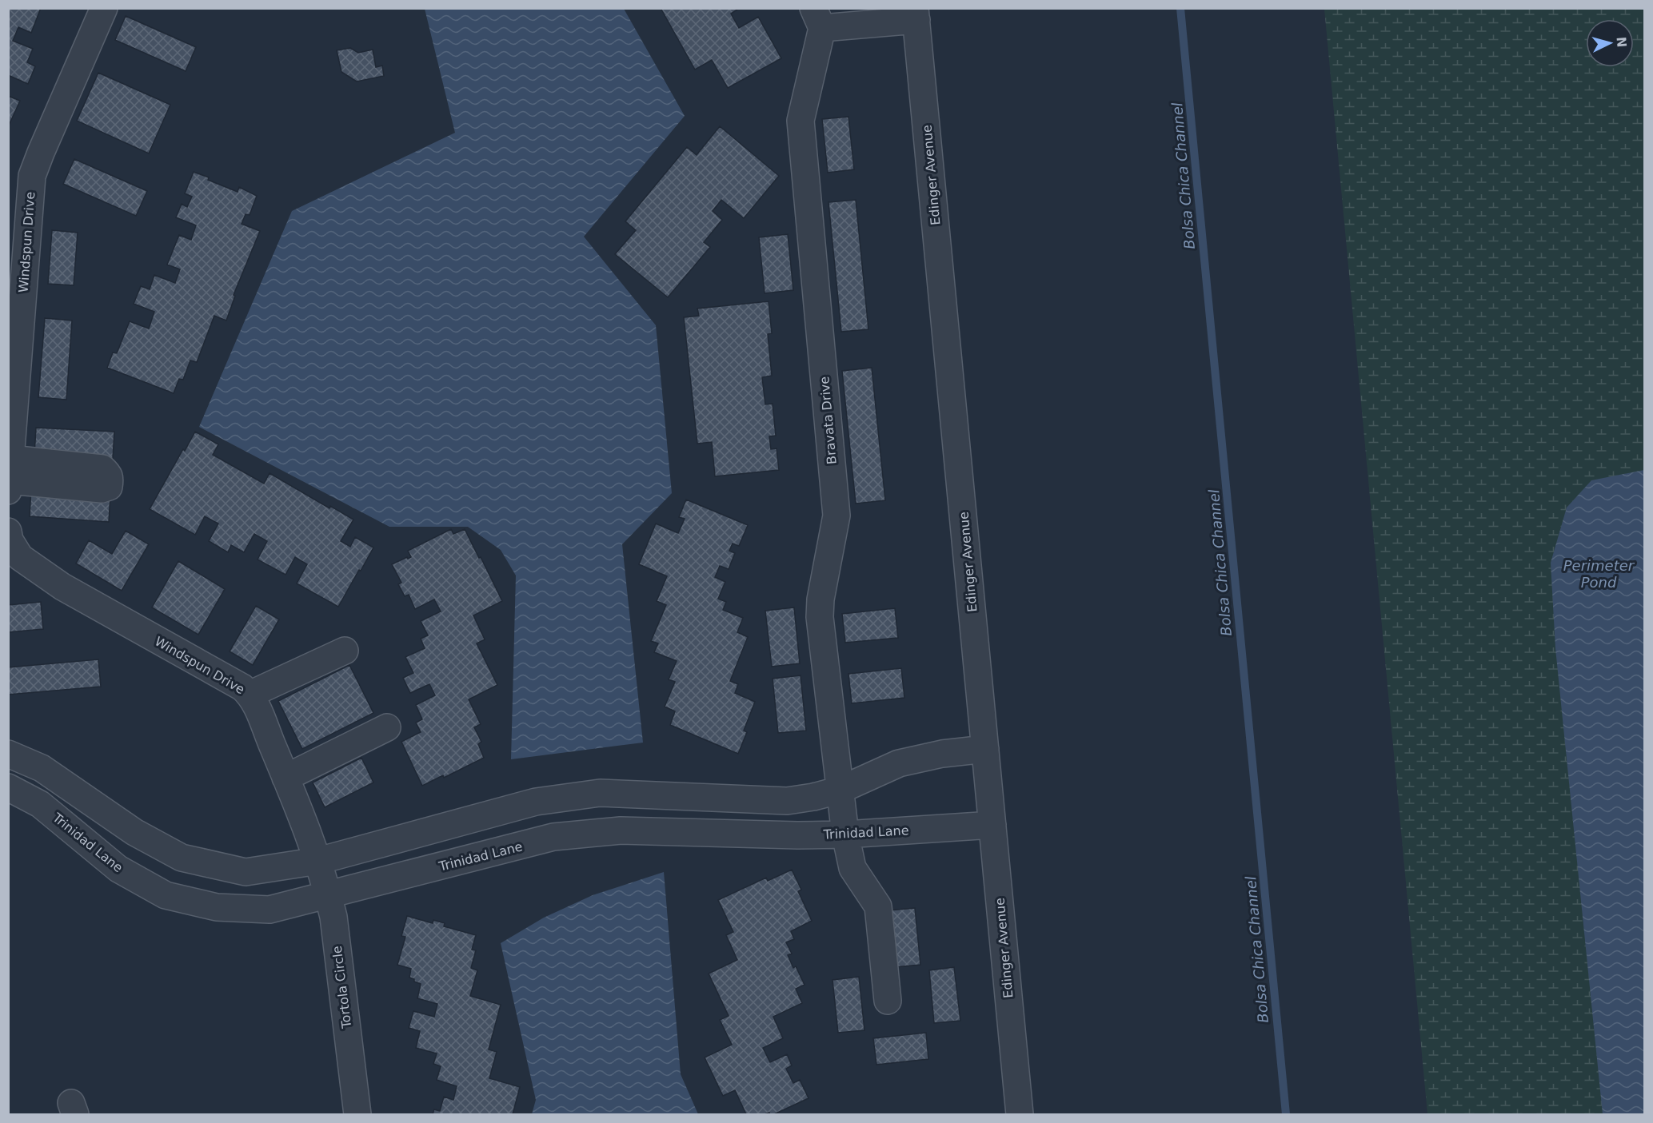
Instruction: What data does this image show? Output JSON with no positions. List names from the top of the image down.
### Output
{
  "streets": {
    "street": [
      "Edinger Avenue",
      "Windspun Drive",
      "Bravata Drive",
      "Trinidad Lane",
      "Tortola Circle"
    ]
  },
  "crossings": [
    ["Edinger Avenue", "Trinidad Lane"],
    ["Windspun Drive", "Tortola Circle"],
    ["Bravata Drive", "Trinidad Lane"],
    ["Trinidad Lane", "Tortola Circle"]
  ],
  "water": ["Bolsa Chica Channel", "Perimeter Pond"],
  "north": "right"
}
